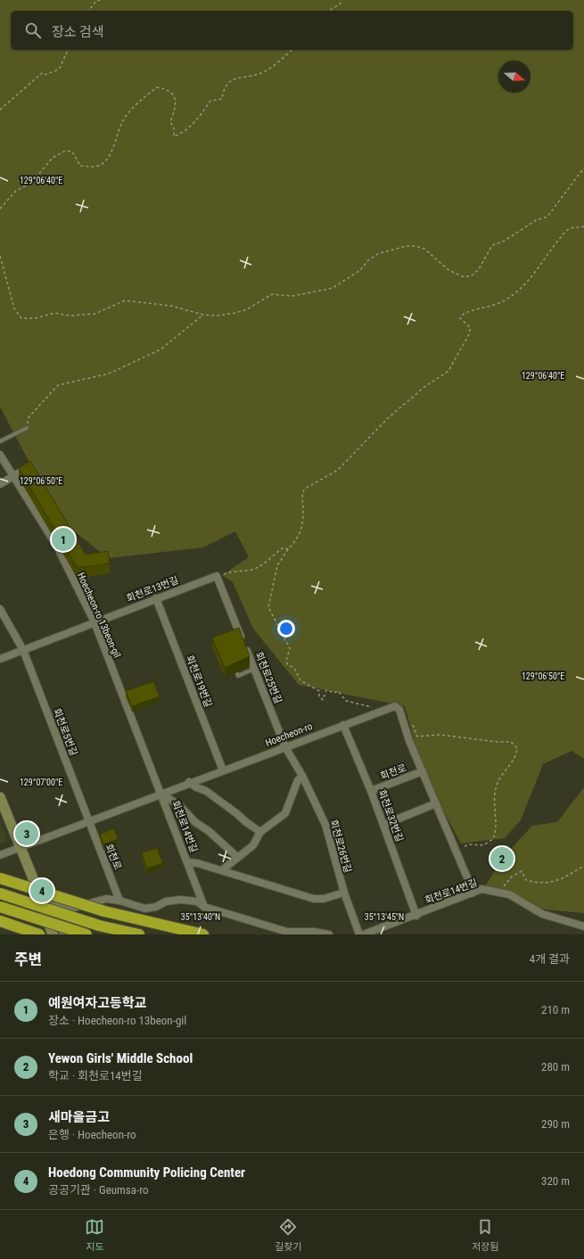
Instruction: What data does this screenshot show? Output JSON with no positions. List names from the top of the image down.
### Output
{
  "streets": {
    "street": [
      "회천로13번길",
      "Hoecheon-ro 13beon-gil",
      "회천로25번길",
      "회천로19번길",
      "회천로5번길",
      "Hoecheon-ro",
      "회천로",
      "회천로32번길",
      "회천로14번길",
      "회천로26번길"
    ]
  },
  "crossings": [
    ["회천로13번길", "Hoecheon-ro 13beon-gil"],
    ["회천로13번길", "회천로25번길"],
    ["회천로13번길", "회천로19번길"],
    ["Hoecheon-ro 13beon-gil", "Hoecheon-ro"],
    ["Hoecheon-ro 13beon-gil", "회천로14번길"],
    ["회천로25번길", "Hoecheon-ro"],
    ["회천로25번길", "회천로26번길"],
    ["회천로19번길", "Hoecheon-ro"],
    ["회천로5번길", "Hoecheon-ro"],
    ["회천로5번길", "회천로"],
    ["Hoecheon-ro", "회천로"],
    ["Hoecheon-ro", "회천로32번길"],
    ["Hoecheon-ro", "회천로14번길"],
    ["Hoecheon-ro", "회천로26번길"],
    ["회천로", "회천로32번길"],
    ["회천로32번길", "회천로14번길"],
    ["회천로14번길", "회천로26번길"]
  ],
  "north": "right",
  "page": {
    "search": "장소 검색",
    "pins": [
      "1",
      "3",
      "2",
      "4"
    ],
    "heading": ["주변", "4개 결과"],
    "list": [
      {
        "mark": "1",
        "name": "예원여자고등학교",
        "note": "장소 · Hoecheon-ro 13beon-gil",
        "value": "210 m"
      },
      {
        "mark": "2",
        "name": "Yewon Girls' Middle School",
        "note": "학교 · 회천로14번길",
        "value": "280 m"
      },
      {
        "mark": "3",
        "name": "새마을금고",
        "note": "은행 · Hoecheon-ro",
        "value": "290 m"
      },
      {
        "mark": "4",
        "name": "Hoedong Community Policing Center",
        "note": "공공기관 · Geumsa-ro",
        "value": "320 m"
      }
    ],
    "nav": ["지도", "길찾기", "저장됨"]
  },
  "coordinates": [
    "129°06'40\"E",
    "129°06'50\"E",
    "129°07'00\"E",
    "35°13'40\"N",
    "35°13'45\"N"
  ]
}
